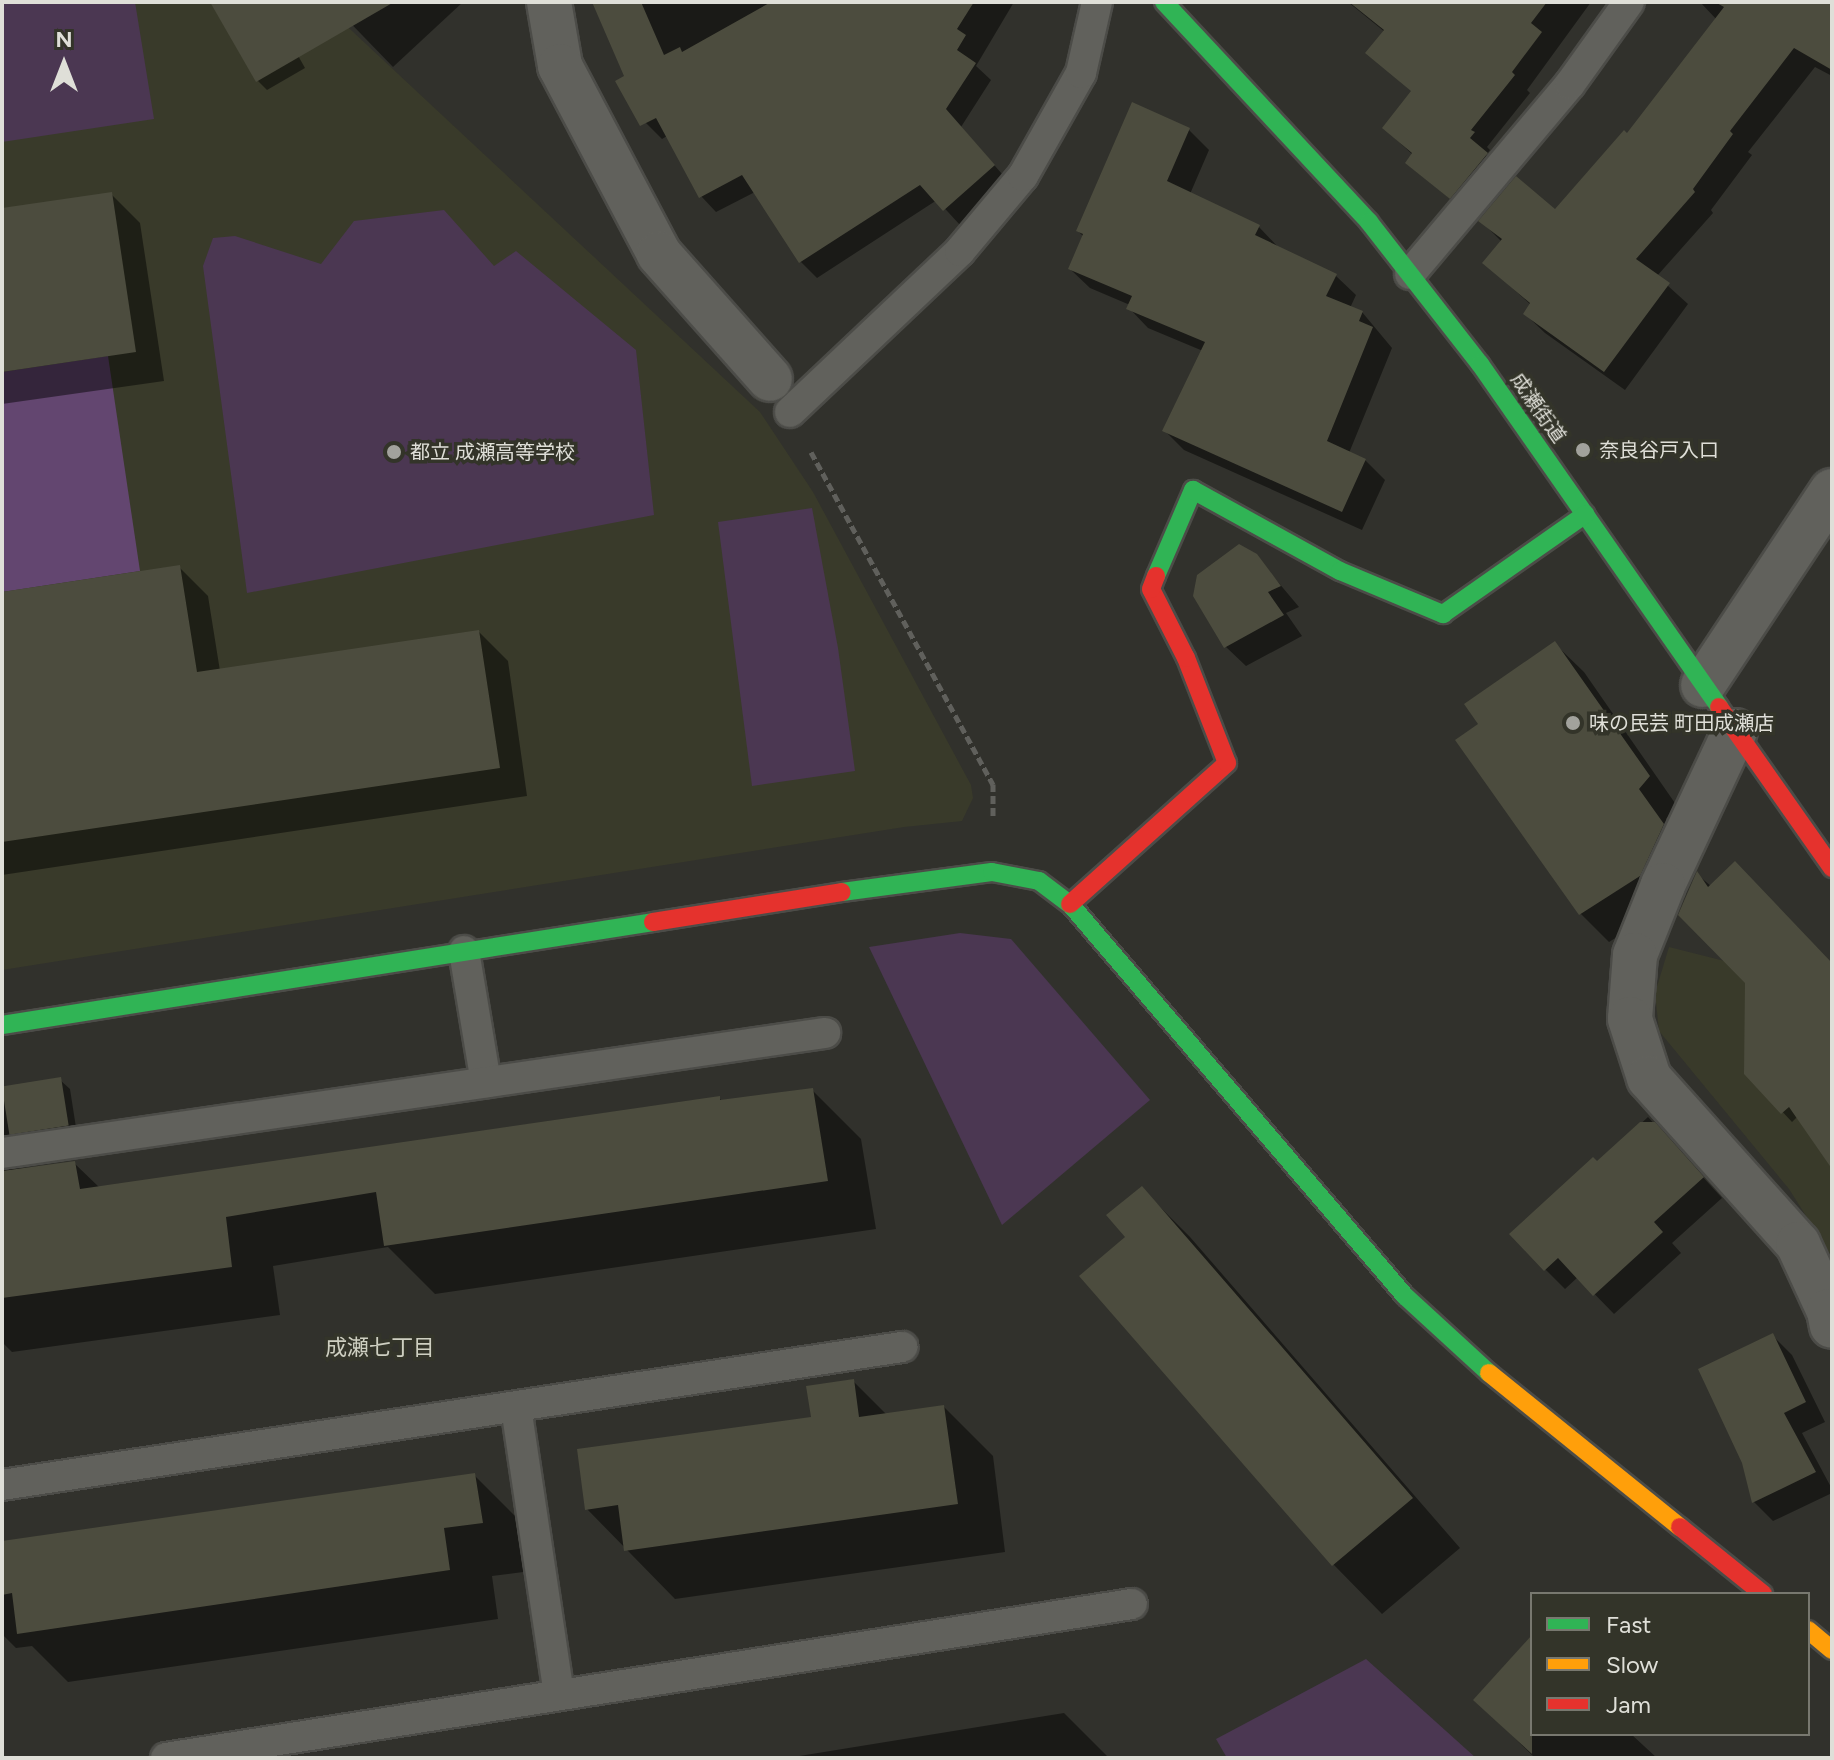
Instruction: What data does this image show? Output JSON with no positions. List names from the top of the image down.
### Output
{
  "streets": {
    "street": ["成瀬街道"]
  },
  "districts": ["成瀬七丁目"],
  "places": ["奈良谷戸入口", "都立 成瀬高等学校", "味の民芸 町田成瀬店"],
  "legend": ["Fast", "Slow", "Jam"],
  "north": "top"
}
